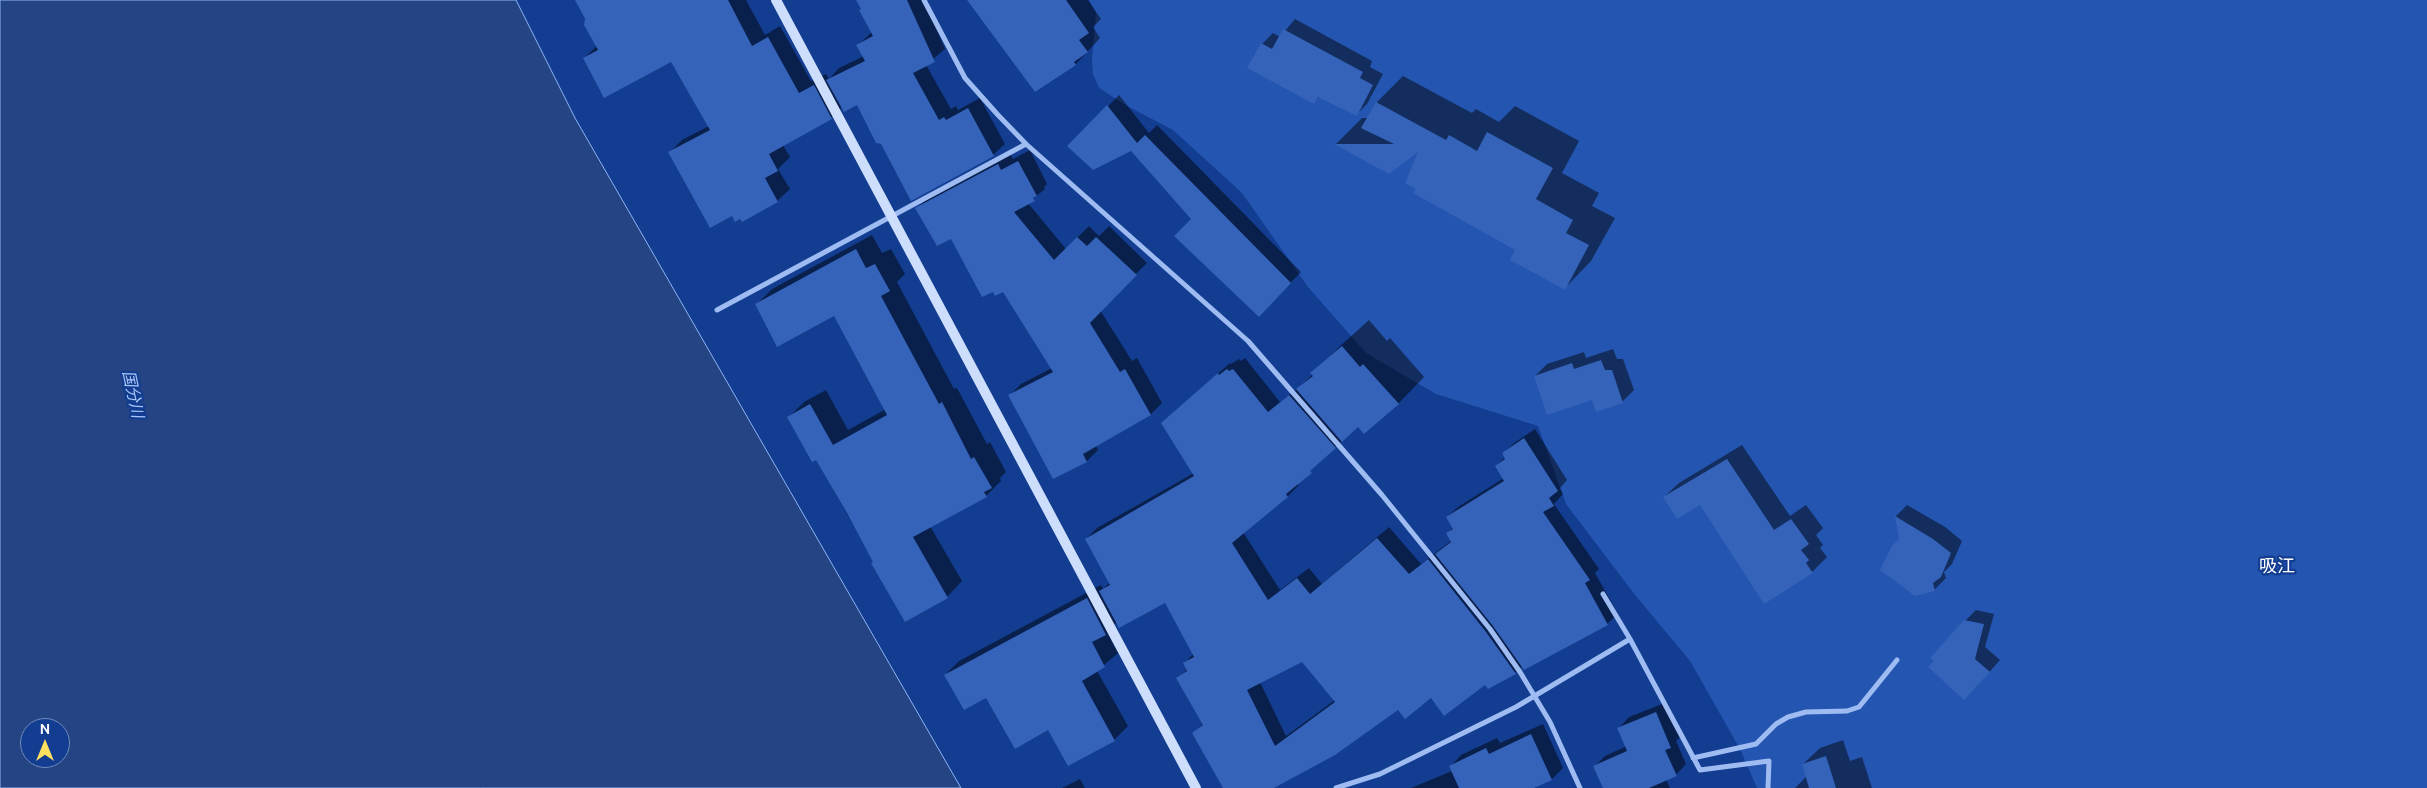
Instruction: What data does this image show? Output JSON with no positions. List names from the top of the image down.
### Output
{
  "districts": ["吸江"],
  "water": ["国分川"],
  "north": "top"
}
